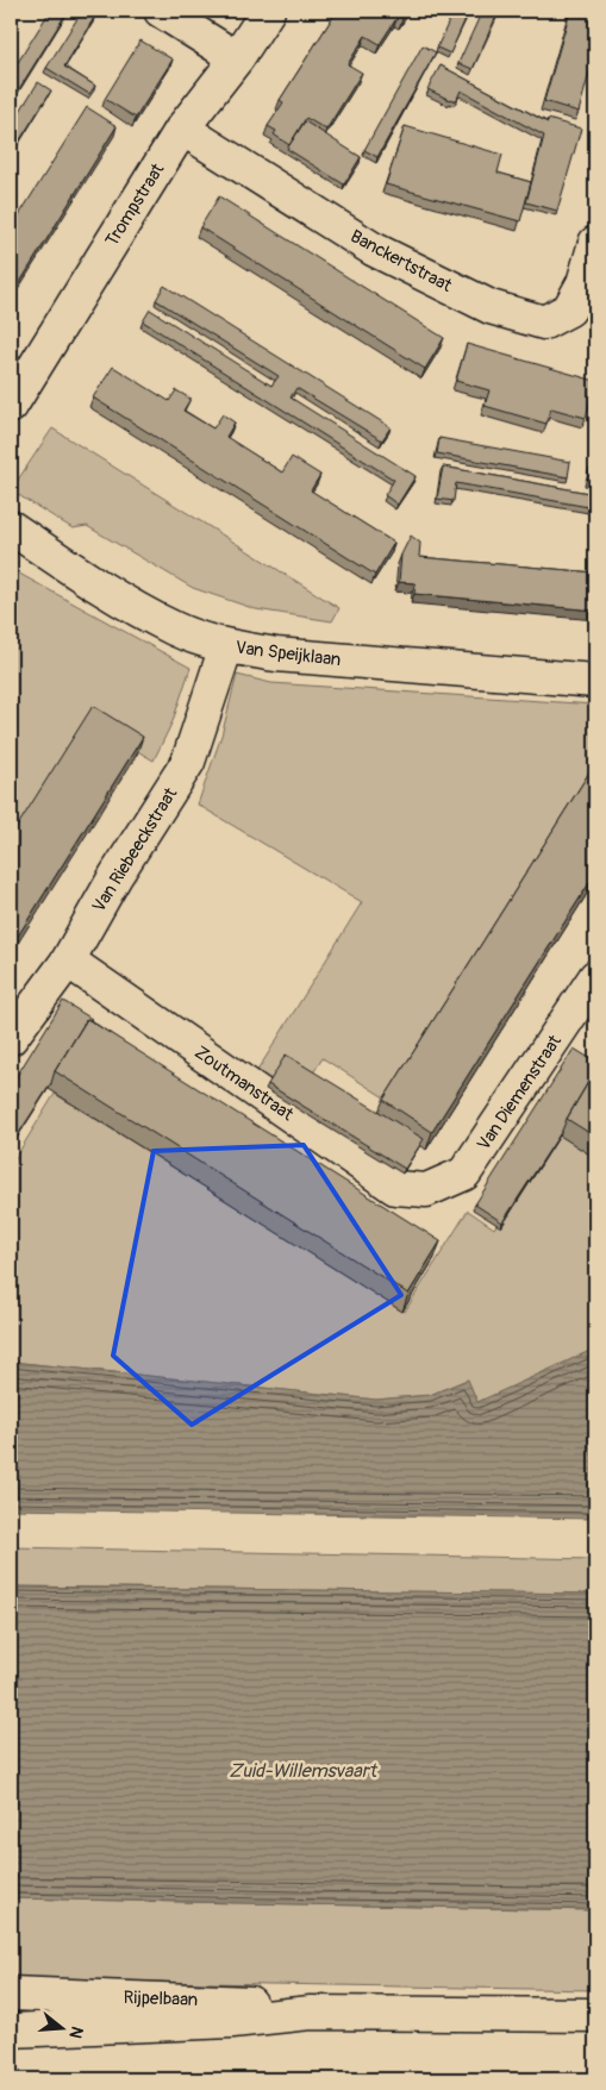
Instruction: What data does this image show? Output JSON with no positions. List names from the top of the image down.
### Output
{
  "streets": {
    "street": [
      "Trompstraat",
      "Banckertstraat",
      "Van Speijklaan",
      "Van Riebeeckstraat",
      "Zoutmanstraat",
      "Van Diemenstraat",
      "Rijpelbaan"
    ]
  },
  "crossings": [
    ["Trompstraat", "Banckertstraat"],
    ["Van Speijklaan", "Van Riebeeckstraat"],
    ["Van Riebeeckstraat", "Zoutmanstraat"],
    ["Zoutmanstraat", "Van Diemenstraat"]
  ],
  "water": ["Zuid-Willemsvaart"],
  "north": "right"
}
